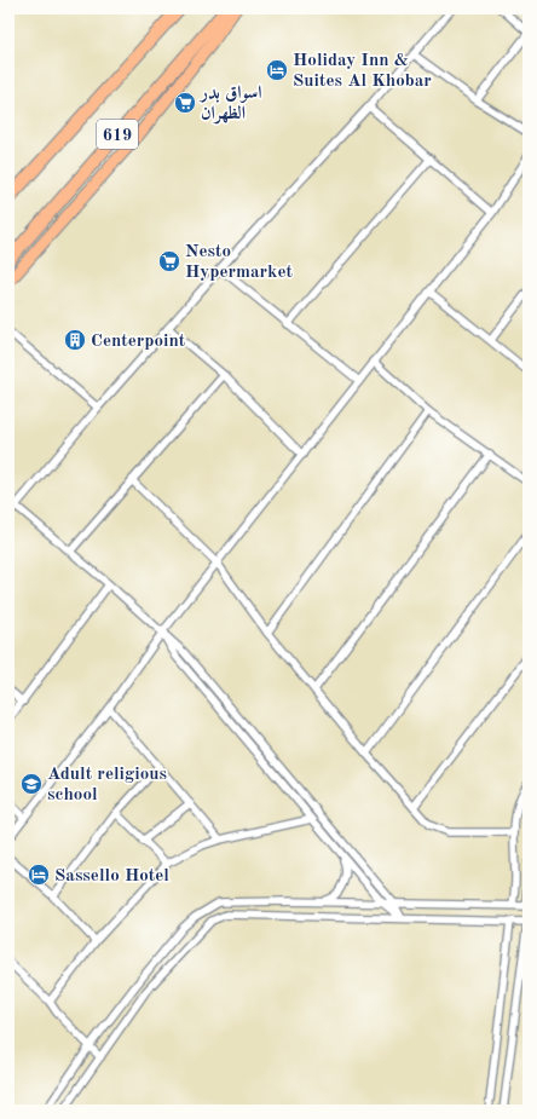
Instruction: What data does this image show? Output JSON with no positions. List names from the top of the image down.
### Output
{
  "streets": {
    "highway": ["619"]
  },
  "places": {
    "hotel": ["Holiday Inn & Suites Al Khobar", "Sassello Hotel"],
    "supermarket": ["اسواق بدر الظهران", "Nesto Hypermarket"],
    "building": ["Centerpoint"],
    "school or university": ["Adult religious school"]
  }
}
